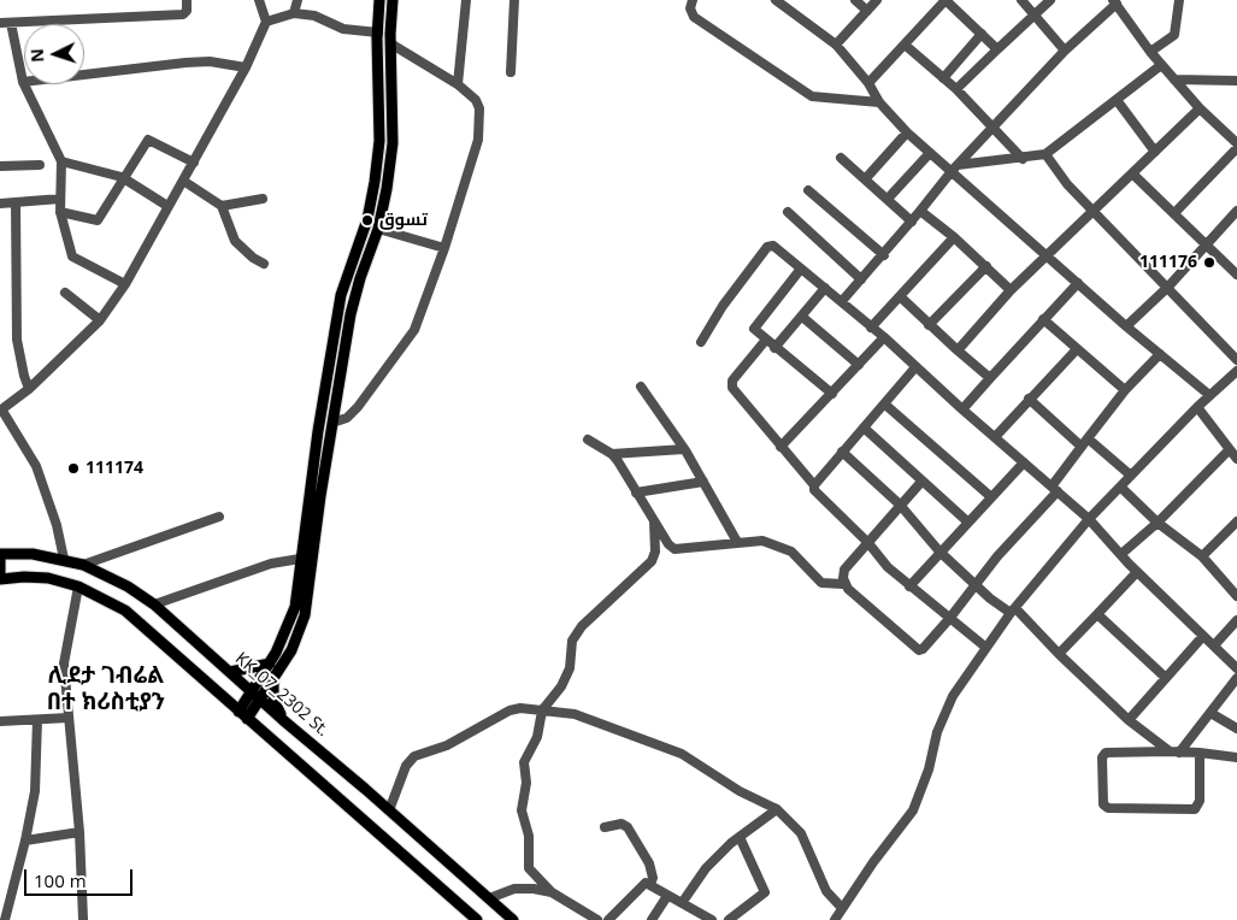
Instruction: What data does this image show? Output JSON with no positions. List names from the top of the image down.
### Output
{
  "streets": {
    "main road": ["KK_07_2302 St."]
  },
  "districts": ["ሊደታ ገብሬል በተ ክሪስቲያን"],
  "places": ["تسوق", "111176", "111174"],
  "scale_bar": "100 m",
  "north": "left"
}
